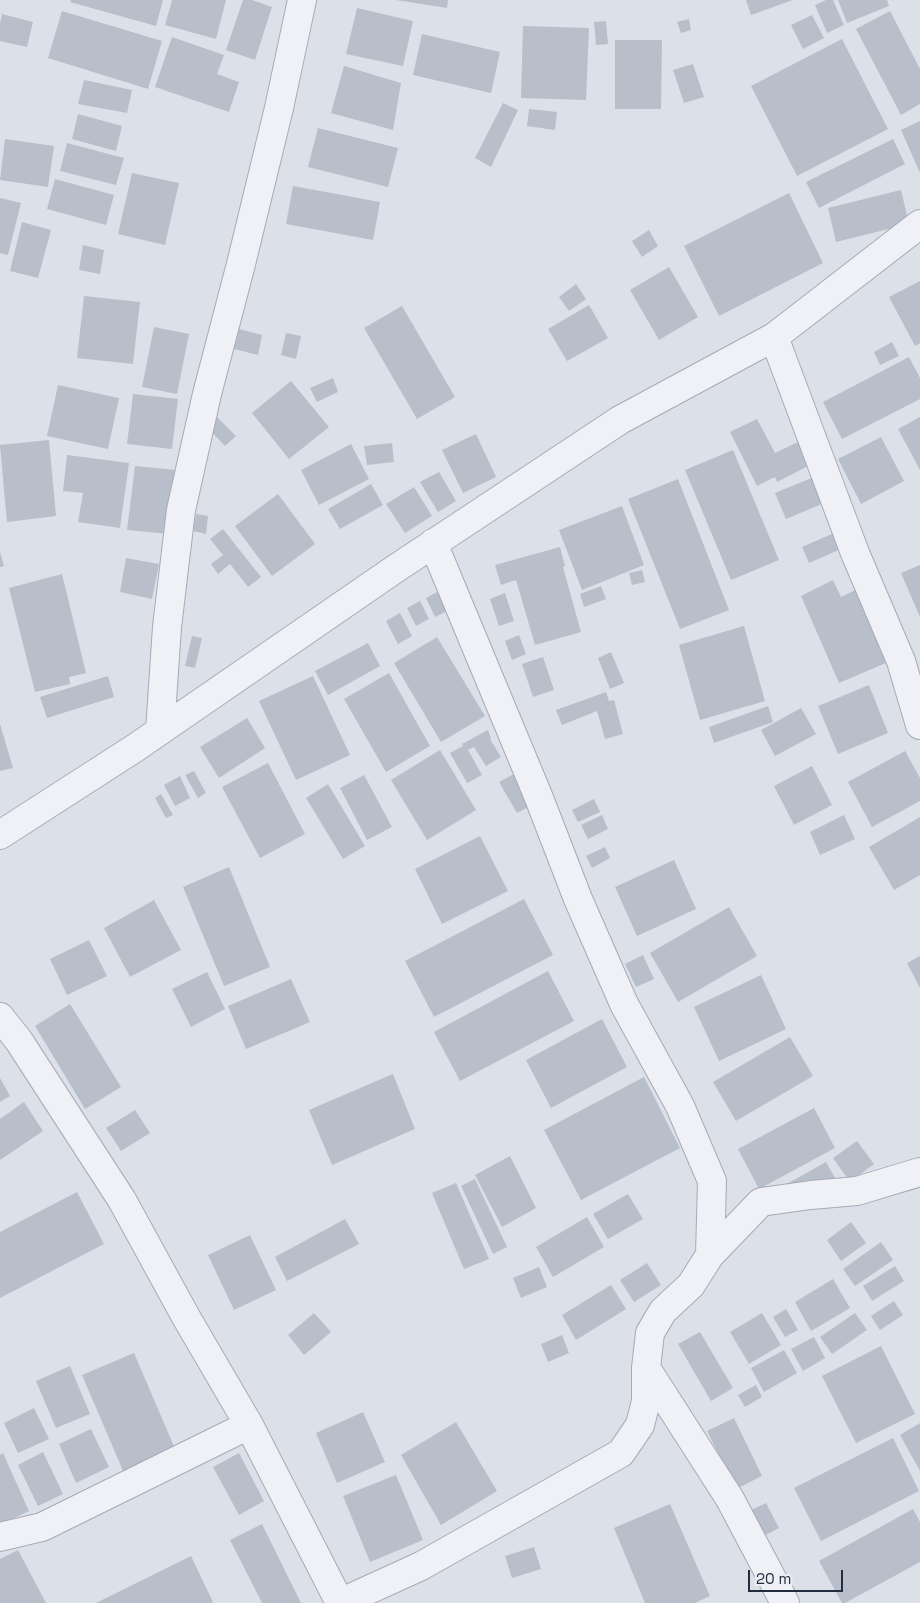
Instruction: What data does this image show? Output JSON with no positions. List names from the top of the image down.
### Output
{
  "scale_bar": "20 m"
}
